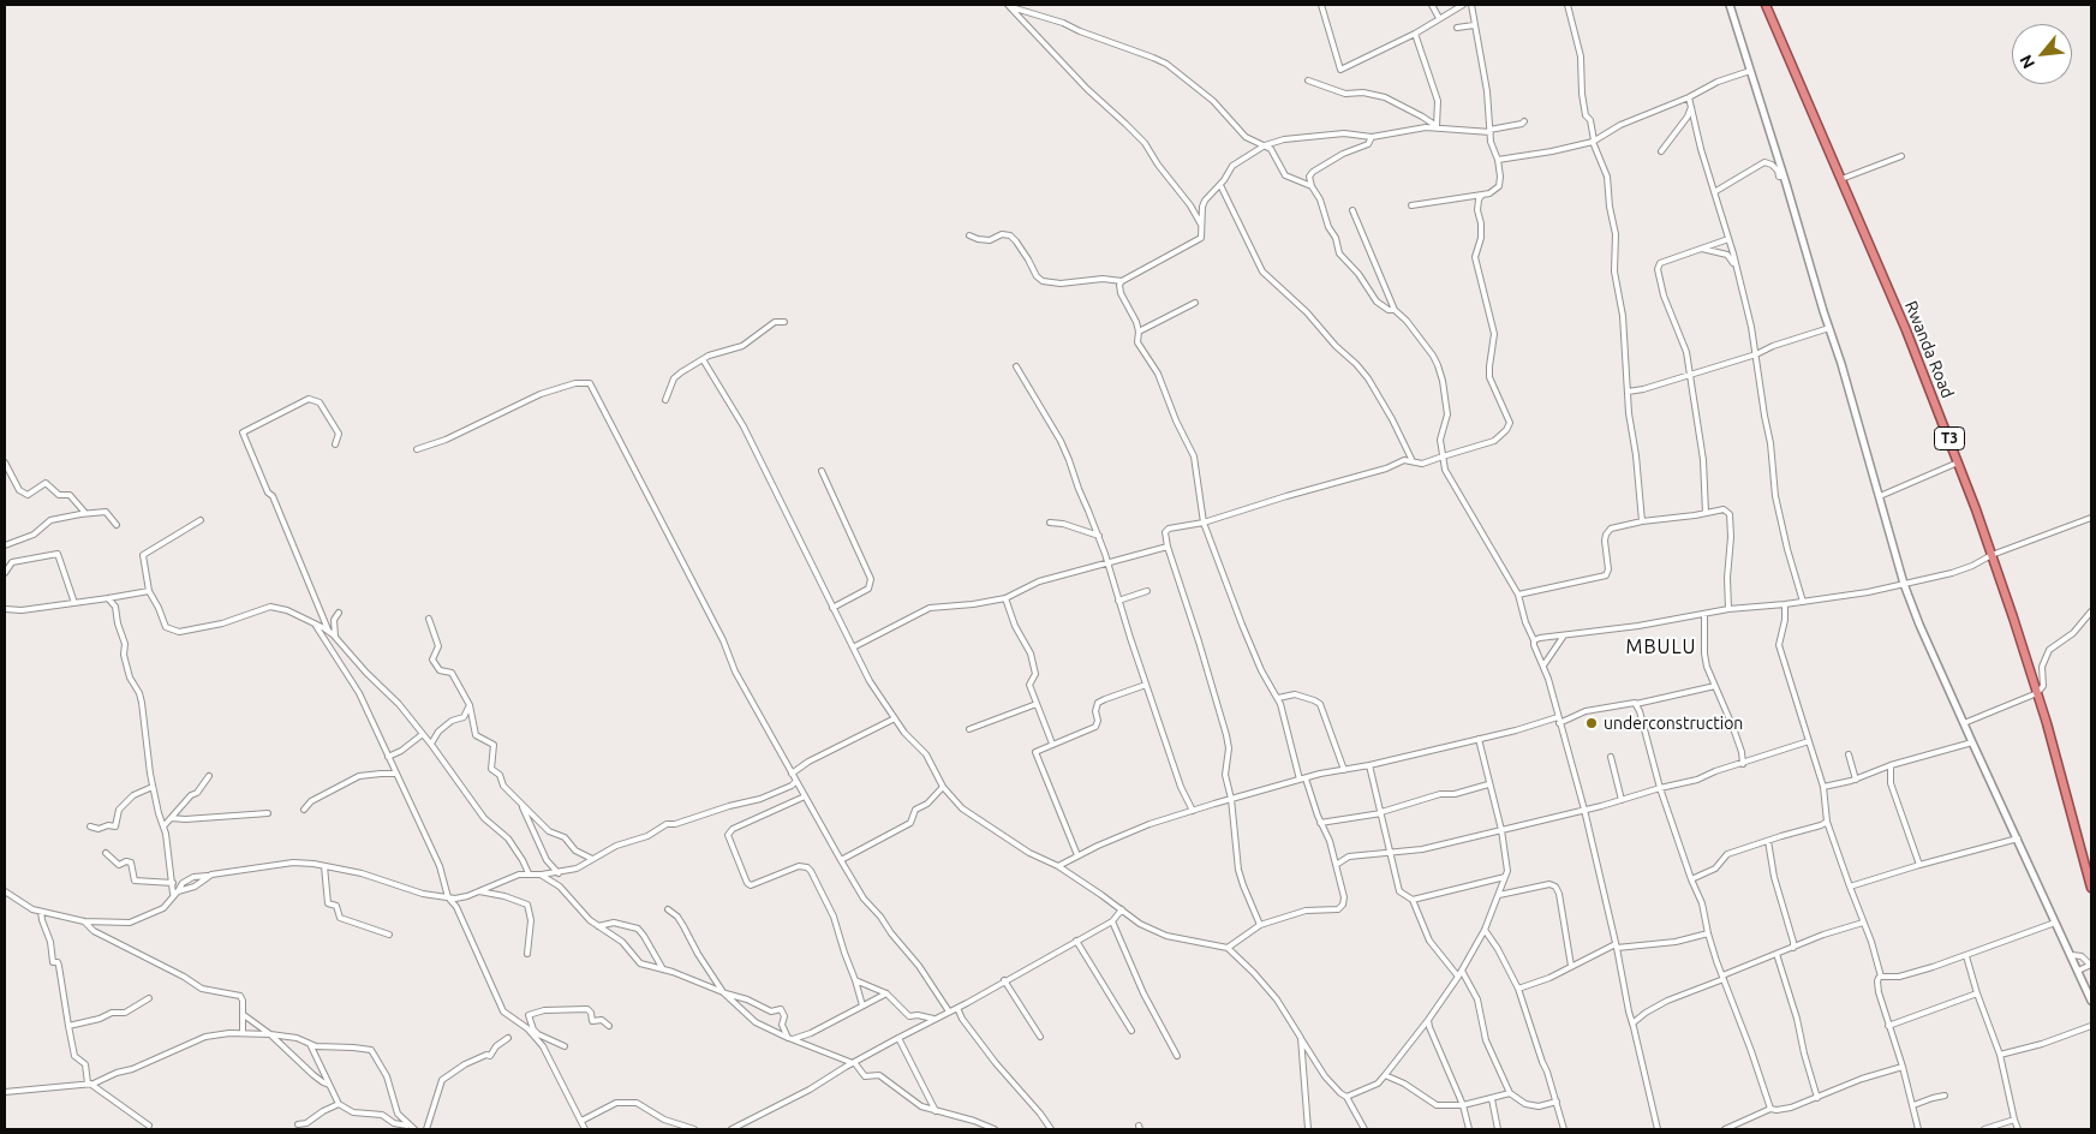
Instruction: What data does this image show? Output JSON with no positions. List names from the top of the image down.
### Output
{
  "streets": {
    "highway": ["Rwanda Road", "T3"]
  },
  "districts": ["MBULU"],
  "places": ["underconstruction"],
  "north": "bottom left"
}
